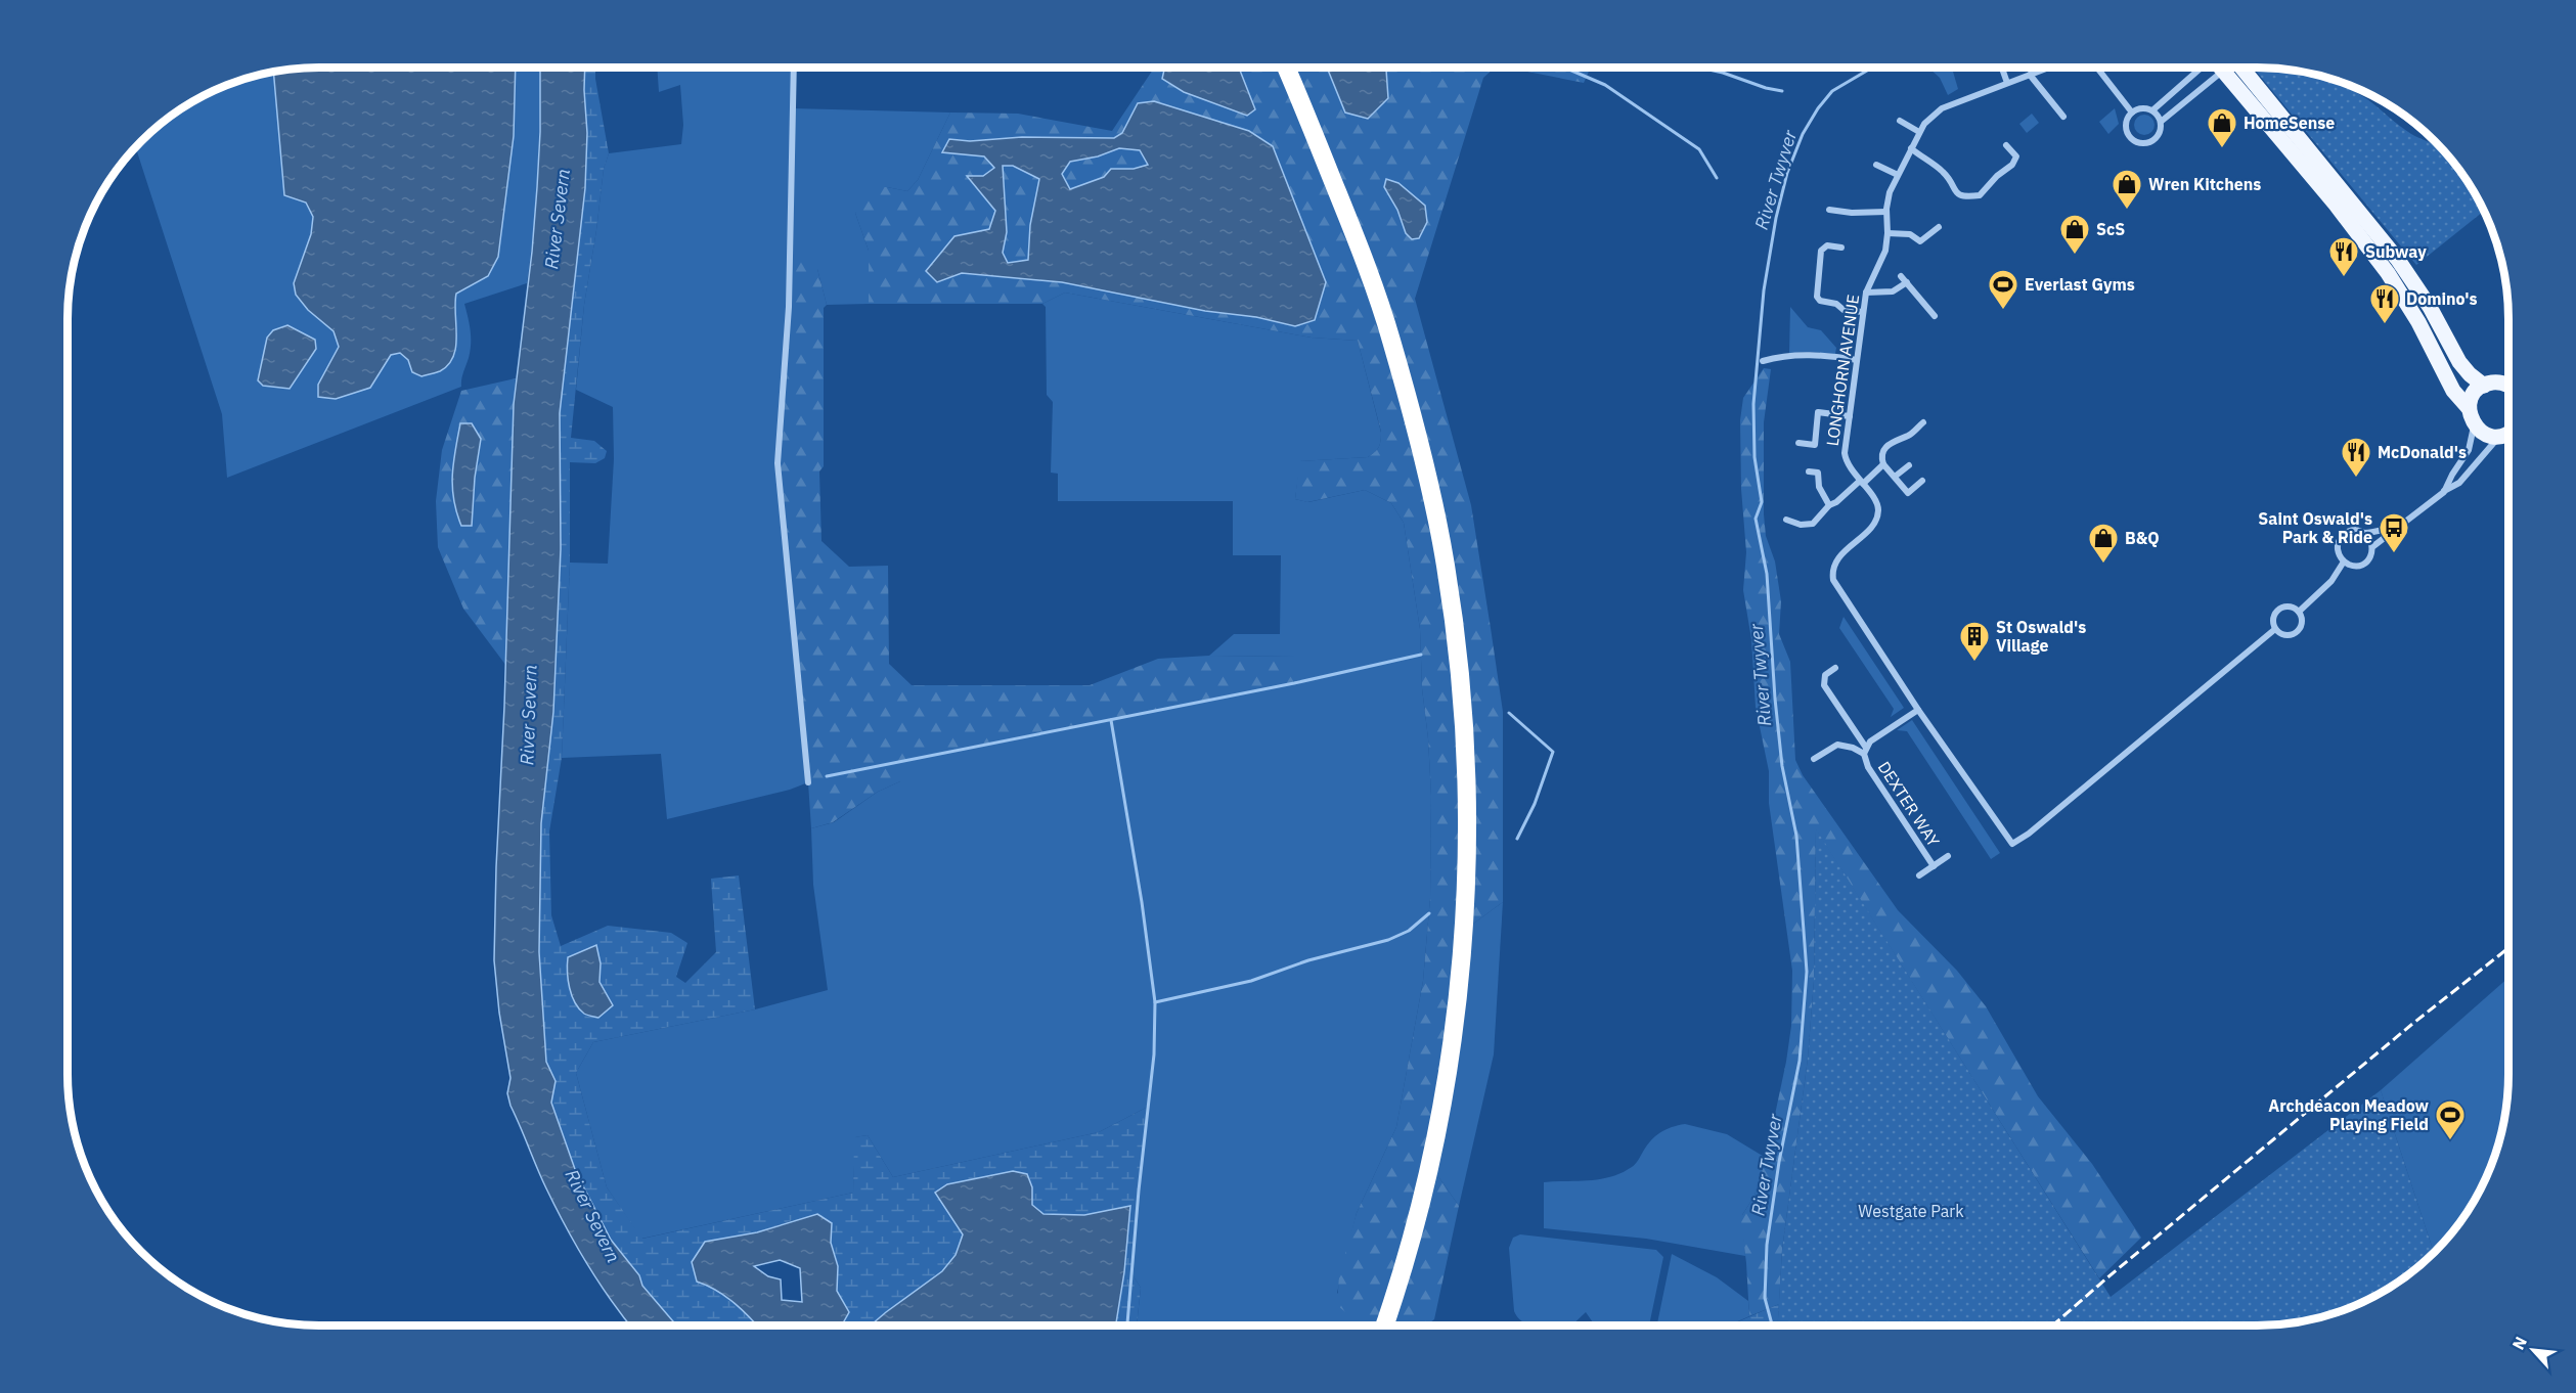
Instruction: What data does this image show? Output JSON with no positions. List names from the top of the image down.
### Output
{
  "streets": {
    "street": ["LONGHORN AVENUE", "DEXTER WAY"]
  },
  "crossings": [
    ["LONGHORN AVENUE", "DEXTER WAY"]
  ],
  "water": ["River Twyver", "River Severn"],
  "parks": ["Westgate Park"],
  "places": {
    "shop": [
      "HomeSense",
      "Wren Kitchens",
      "ScS",
      "B&Q"
    ],
    "restaurant": ["Subway", "Domino's", "McDonald's"],
    "sports": ["Everlast Gyms", "Archdeacon Meadow Playing Field"],
    "bus stop": ["Saint Oswald's Park & Ride"],
    "building": ["St Oswald's Village"]
  },
  "north": "top left"
}
